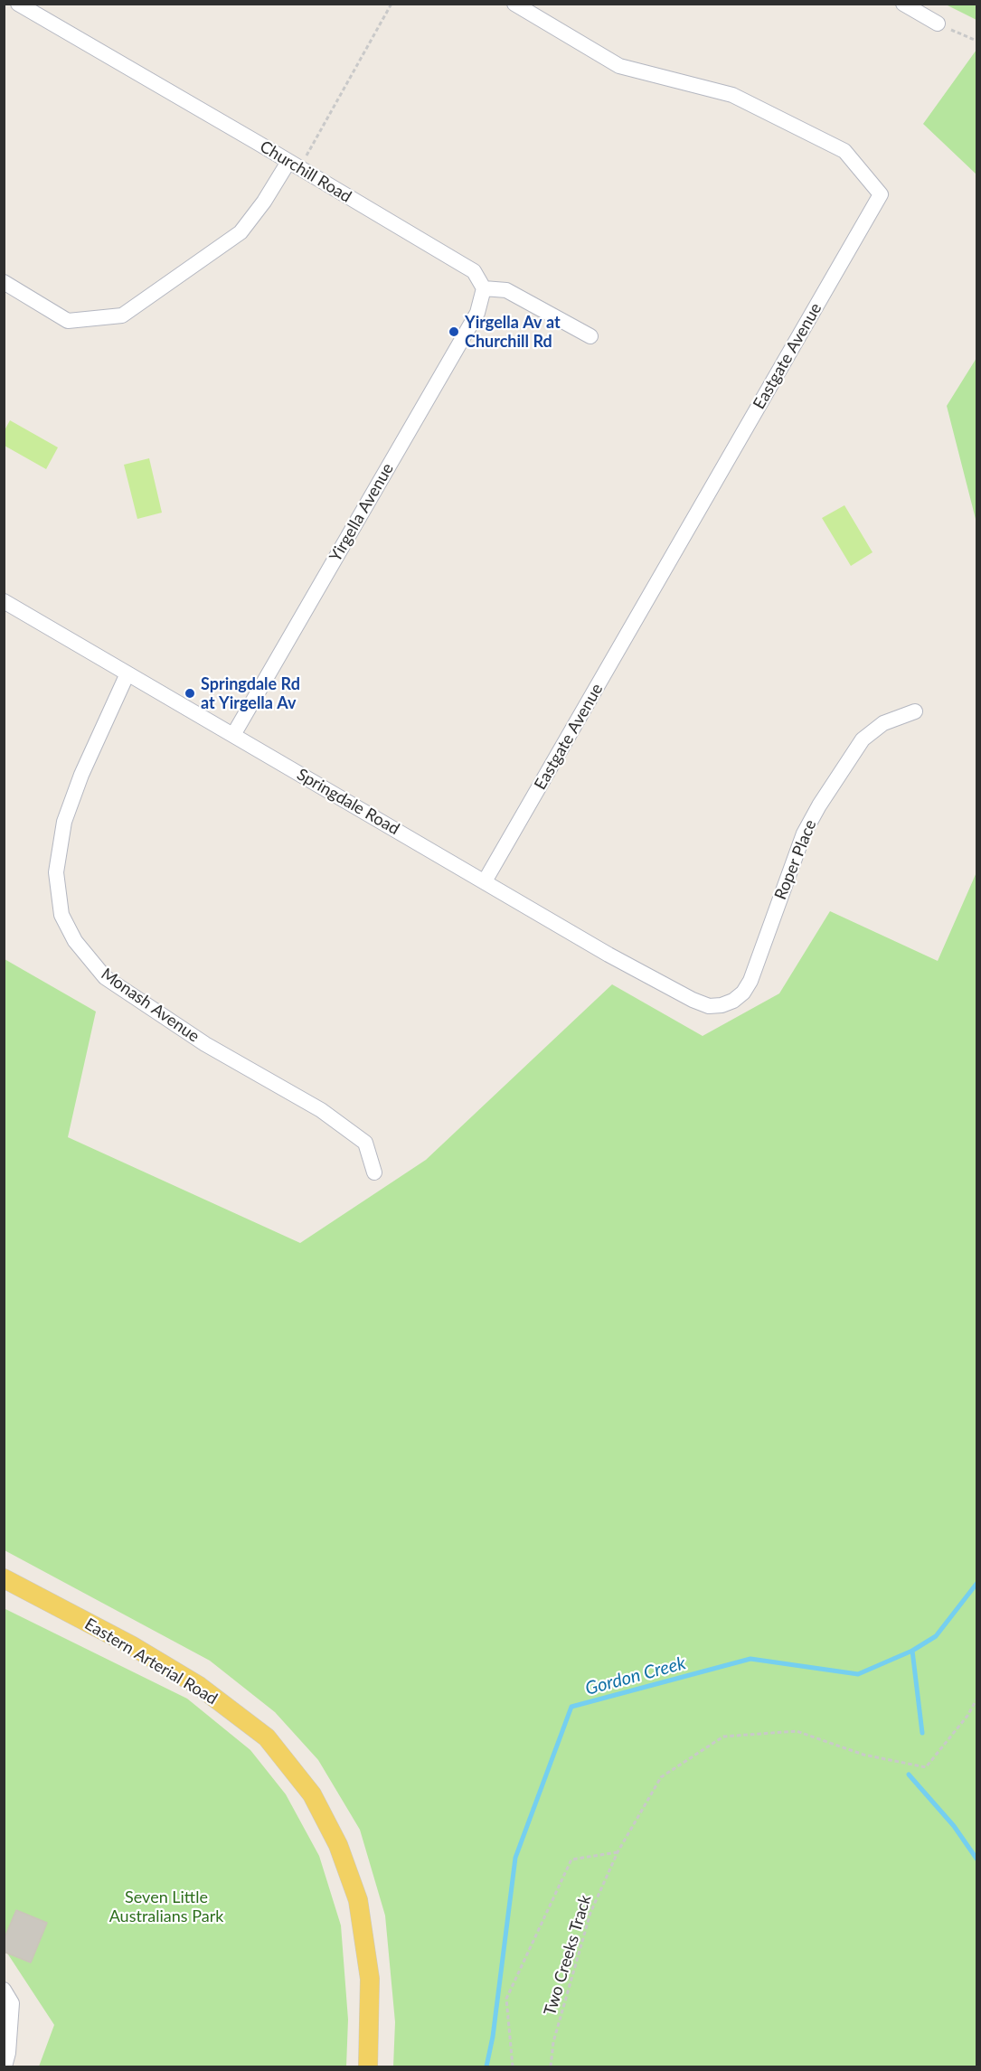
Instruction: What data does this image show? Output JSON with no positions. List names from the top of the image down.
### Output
{
  "streets": {
    "main road": ["Eastern Arterial Road"],
    "street": [
      "Churchill Road",
      "Eastgate Avenue",
      "Yirgella Avenue",
      "Springdale Road",
      "Roper Place",
      "Monash Avenue"
    ],
    "path": ["Two Creeks Track"]
  },
  "crossings": [
    ["Churchill Road", "Yirgella Avenue"],
    ["Eastgate Avenue", "Springdale Road"],
    ["Yirgella Avenue", "Springdale Road"],
    ["Springdale Road", "Roper Place"],
    ["Springdale Road", "Monash Avenue"]
  ],
  "water": ["Gordon Creek"],
  "parks": ["Seven Little Australians Park"],
  "places": ["Yirgella Av at Churchill Rd", "Springdale Rd at Yirgella Av"]
}
